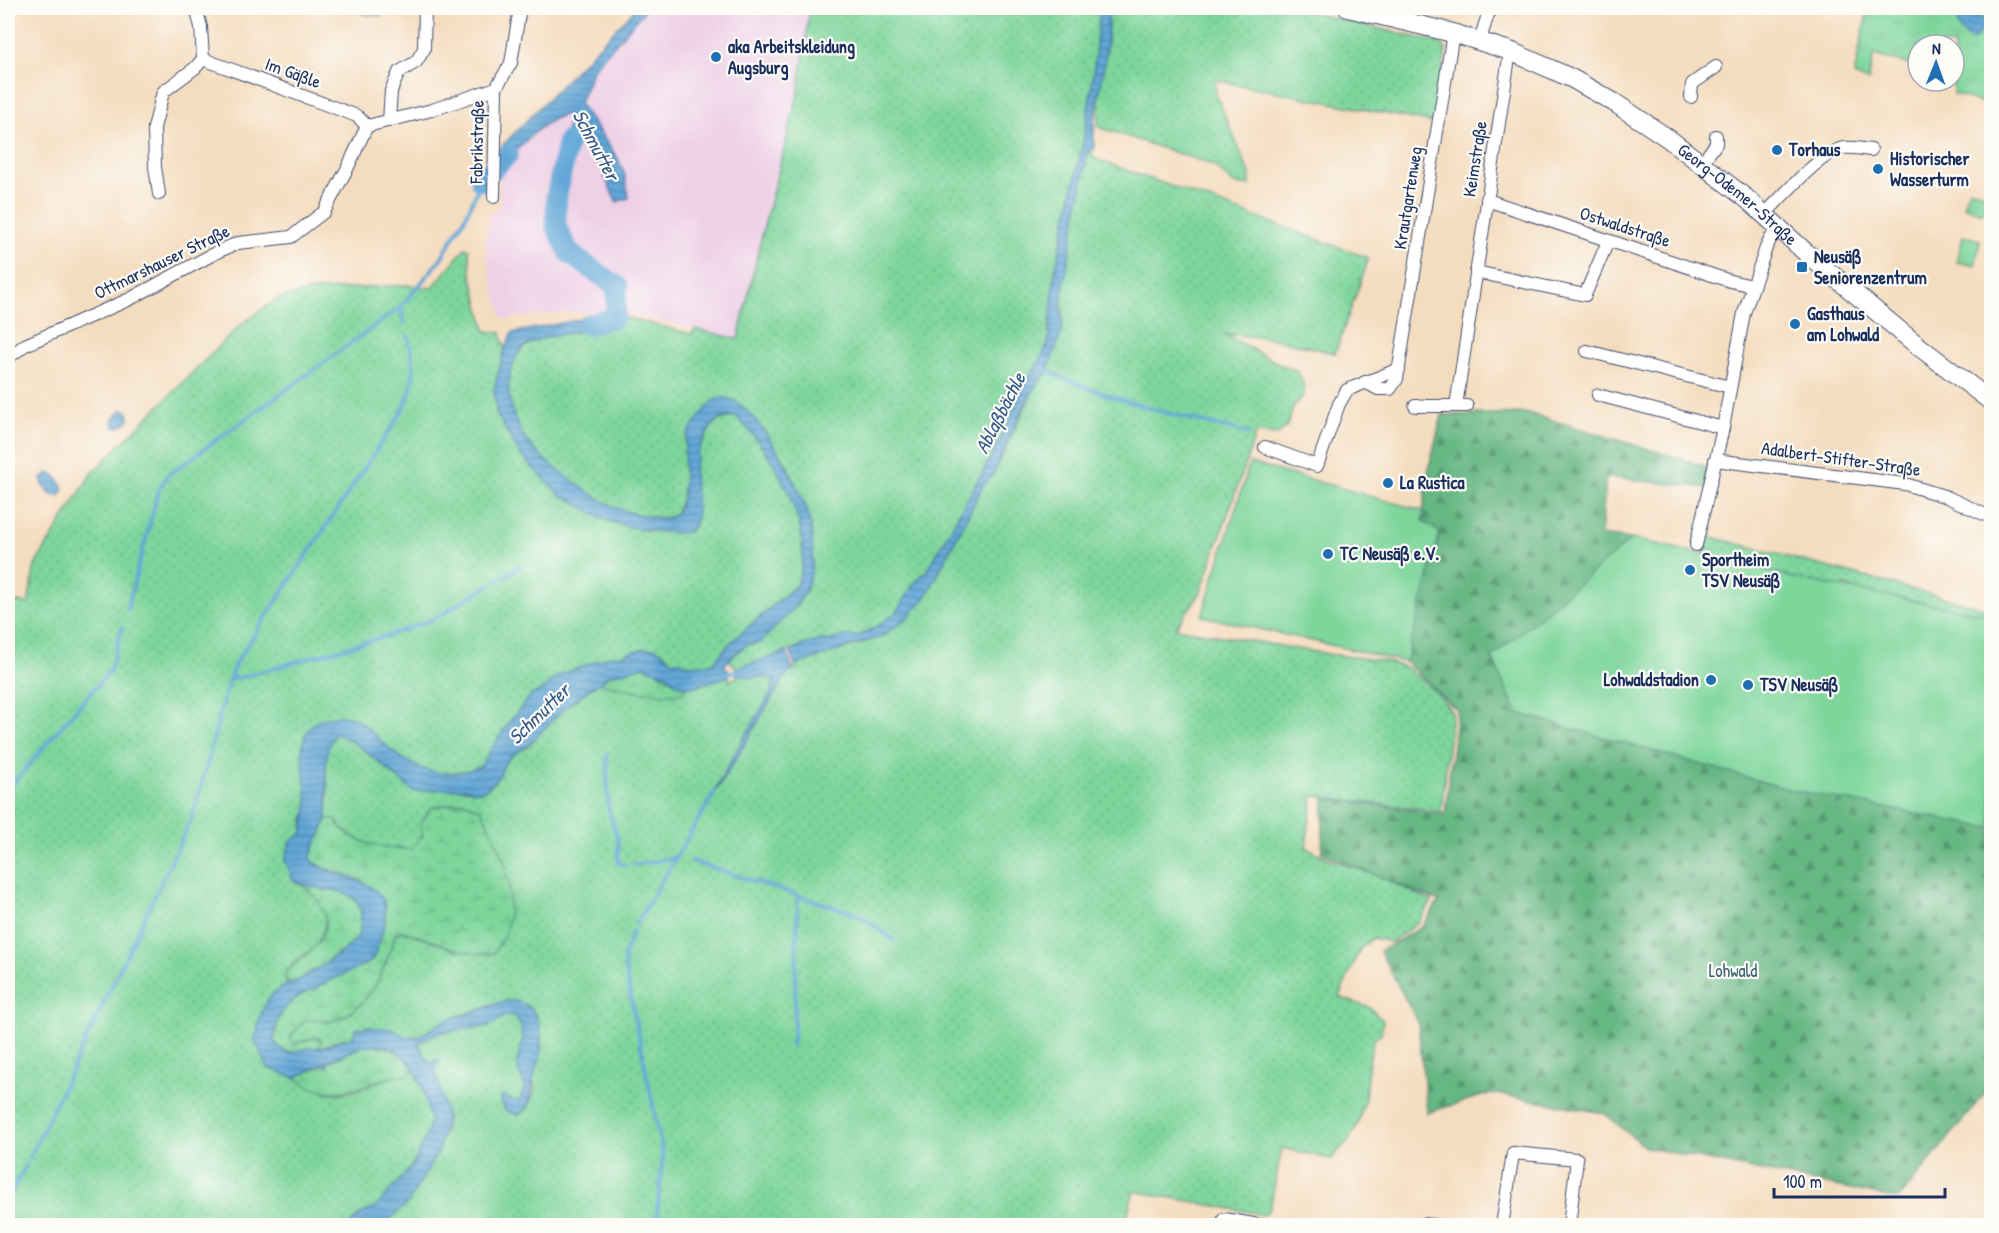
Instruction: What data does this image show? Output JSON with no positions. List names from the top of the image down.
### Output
{
  "streets": {
    "street": [
      "Im Gäßle",
      "Fabrikstraße",
      "Keimstraße",
      "Georg-Odemer-Straße",
      "Krautgartenweg",
      "Ostwaldstraße",
      "Ottmarshauser Straße",
      "Adalbert-Stifter-Straße"
    ]
  },
  "crossings": [
    ["Im Gäßle", "Ottmarshauser Straße"],
    ["Keimstraße", "Georg-Odemer-Straße"],
    ["Keimstraße", "Ostwaldstraße"],
    ["Georg-Odemer-Straße", "Krautgartenweg"]
  ],
  "water": ["Schmutter", "Ablaßbächle"],
  "parks": ["Lohwald"],
  "places": {
    "other": [
      "aka Arbeitskleidung Augsburg",
      "Torhaus",
      "Historischer Wasserturm",
      "Gasthaus am Lohwald",
      "La Rustica",
      "TC Neusäß e.V.",
      "Sportheim TSV Neusäß",
      "Lohwaldstadion",
      "TSV Neusäß"
    ],
    "transit": ["Neusäß Seniorenzentrum"]
  },
  "scale_bar": "100 m",
  "north": "top"
}
